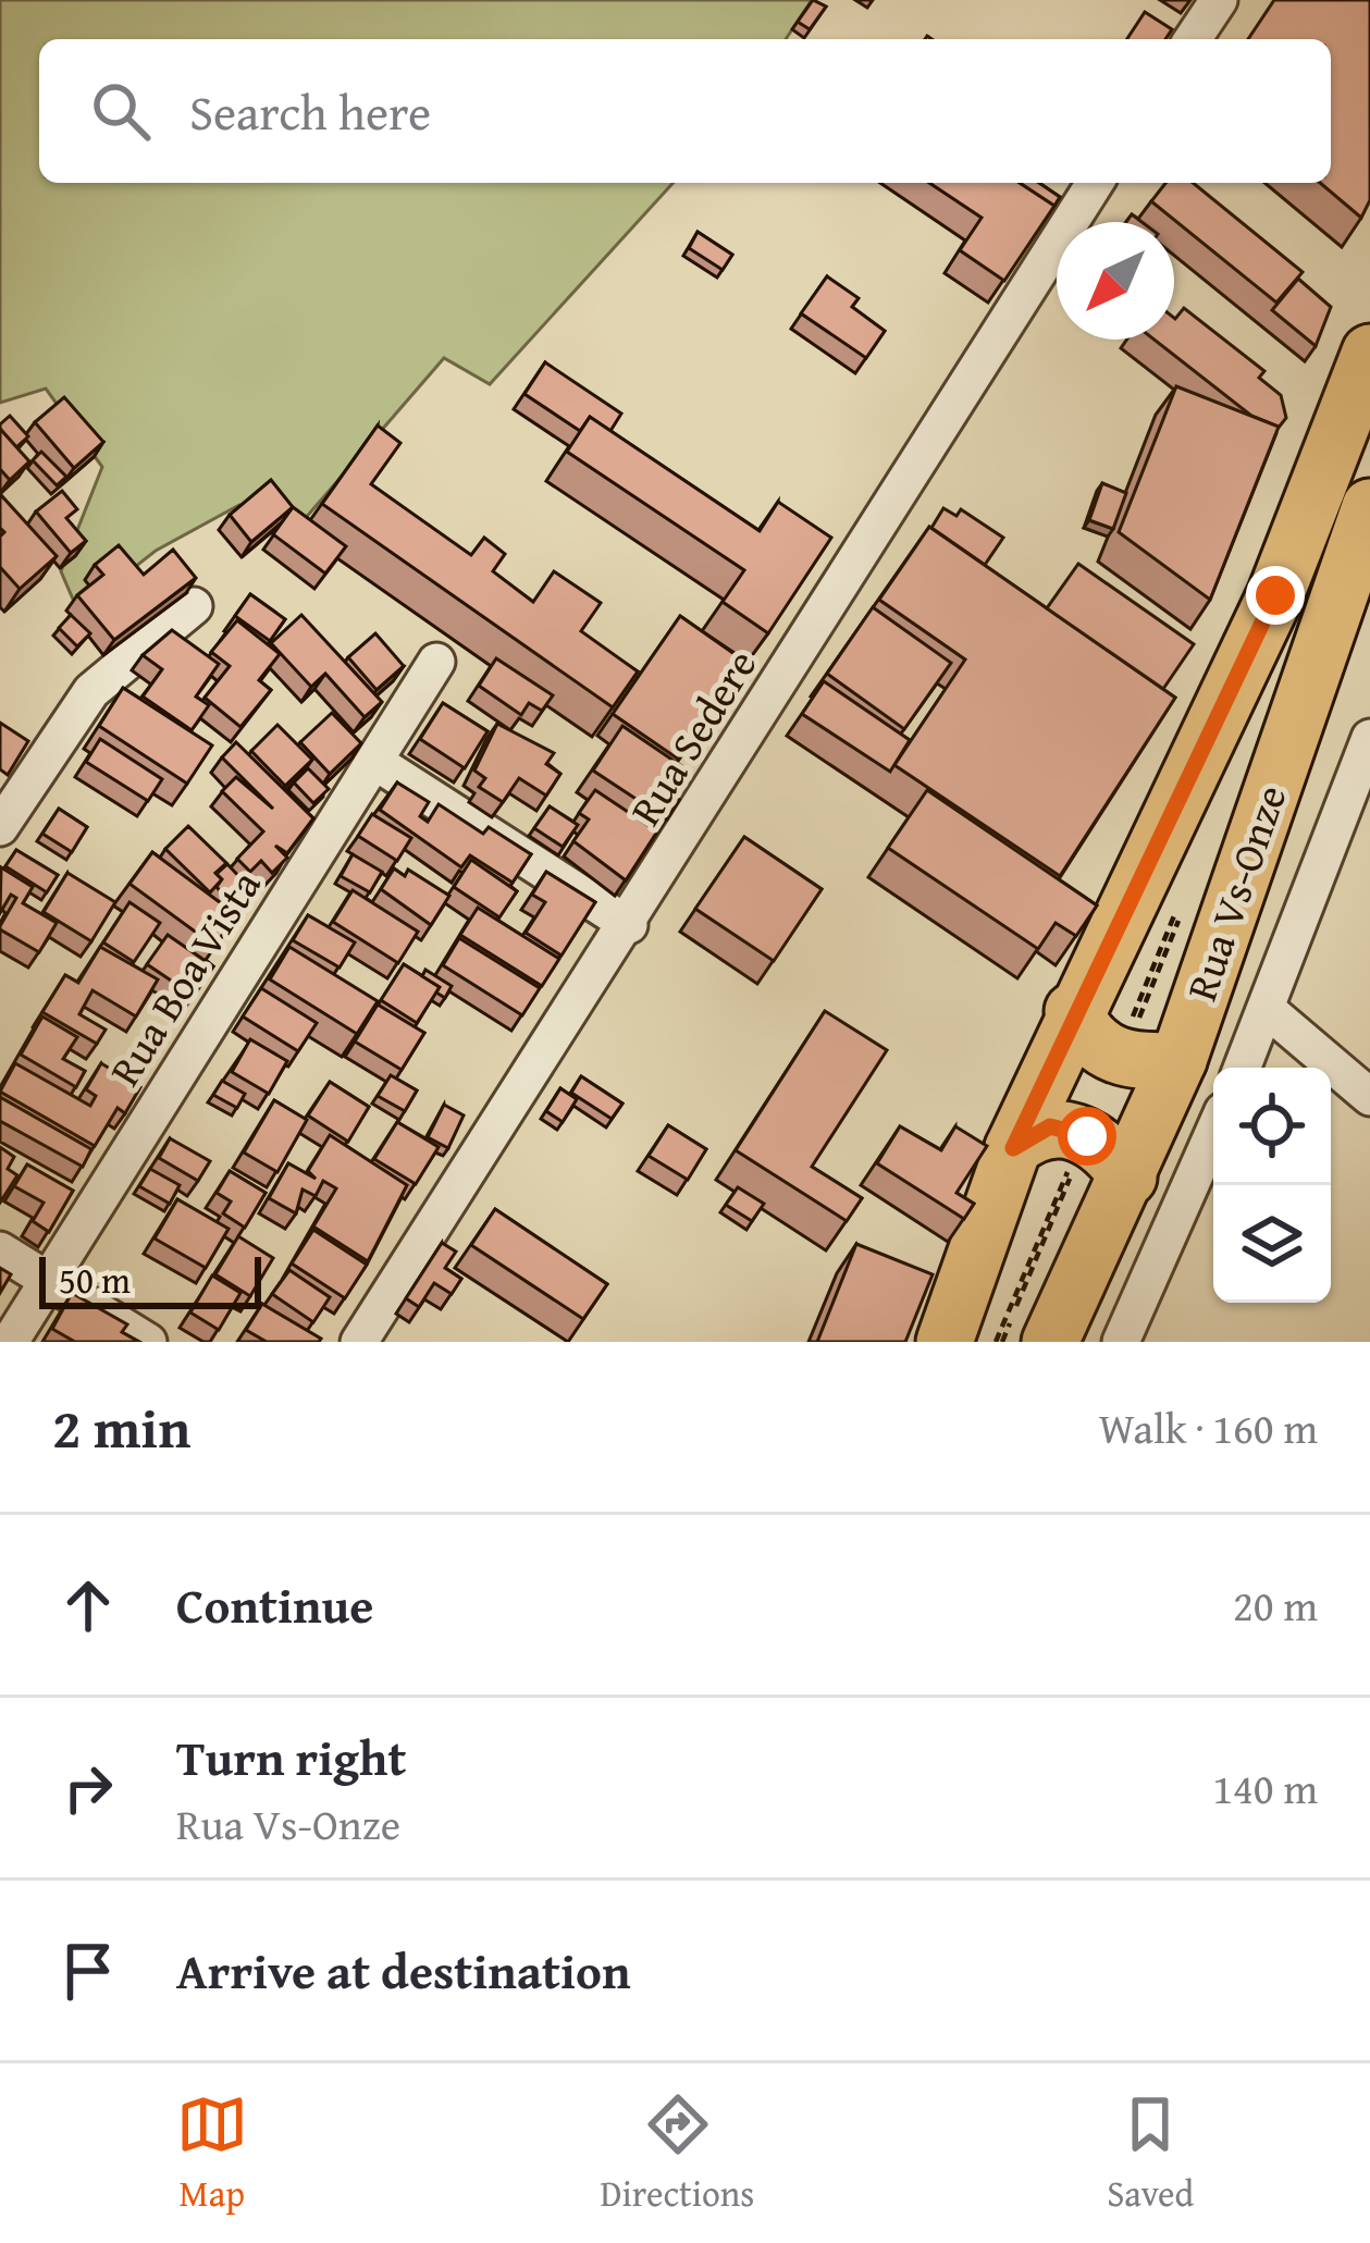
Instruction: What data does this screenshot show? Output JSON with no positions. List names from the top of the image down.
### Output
{
  "streets": {
    "main road": ["Rua Vs-Onze"],
    "street": ["Rua Sedere", "Rua Boa Vista"]
  },
  "scale_bar": "50 m",
  "north": "bottom left",
  "page": {
    "search": "Search here",
    "scale": "50 m",
    "heading": ["2 min", "Walk · 160 m"],
    "list": [
      ["Continue", "20 m"],
      ["Turn right", "Rua Vs-Onze", "140 m"],
      "Arrive at destination"
    ],
    "nav": ["Map", "Directions", "Saved"]
  }
}
